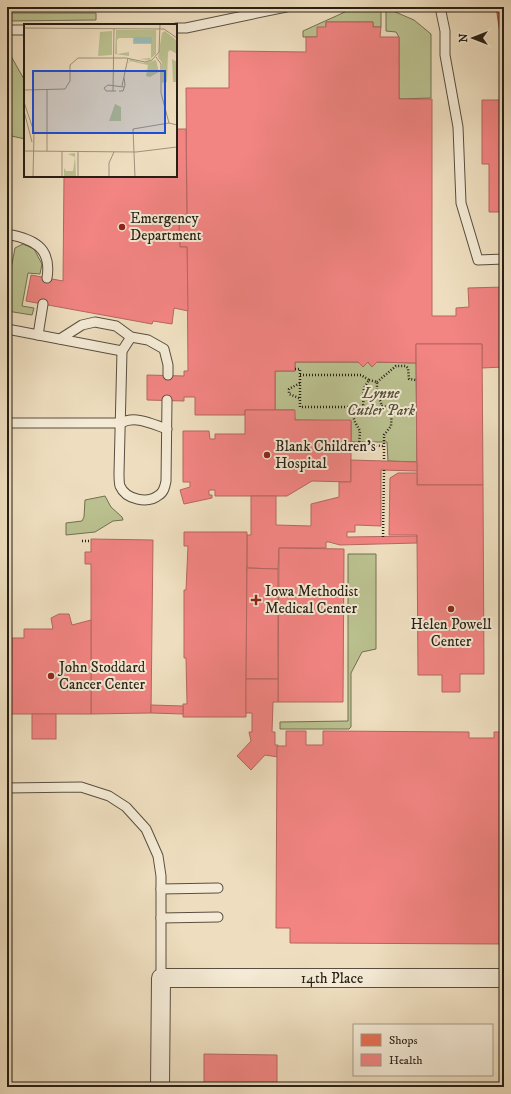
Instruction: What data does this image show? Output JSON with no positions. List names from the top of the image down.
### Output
{
  "streets": {
    "street": ["14th Place"]
  },
  "parks": ["Lynne Cutler Park"],
  "places": {
    "other": [
      "Emergency Department",
      "Blank Children's Hospital",
      "Helen Powell Center",
      "John Stoddard Cancer Center"
    ],
    "health": ["Iowa Methodist Medical Center"]
  },
  "legend": ["Shops", "Health"],
  "north": "left"
}
